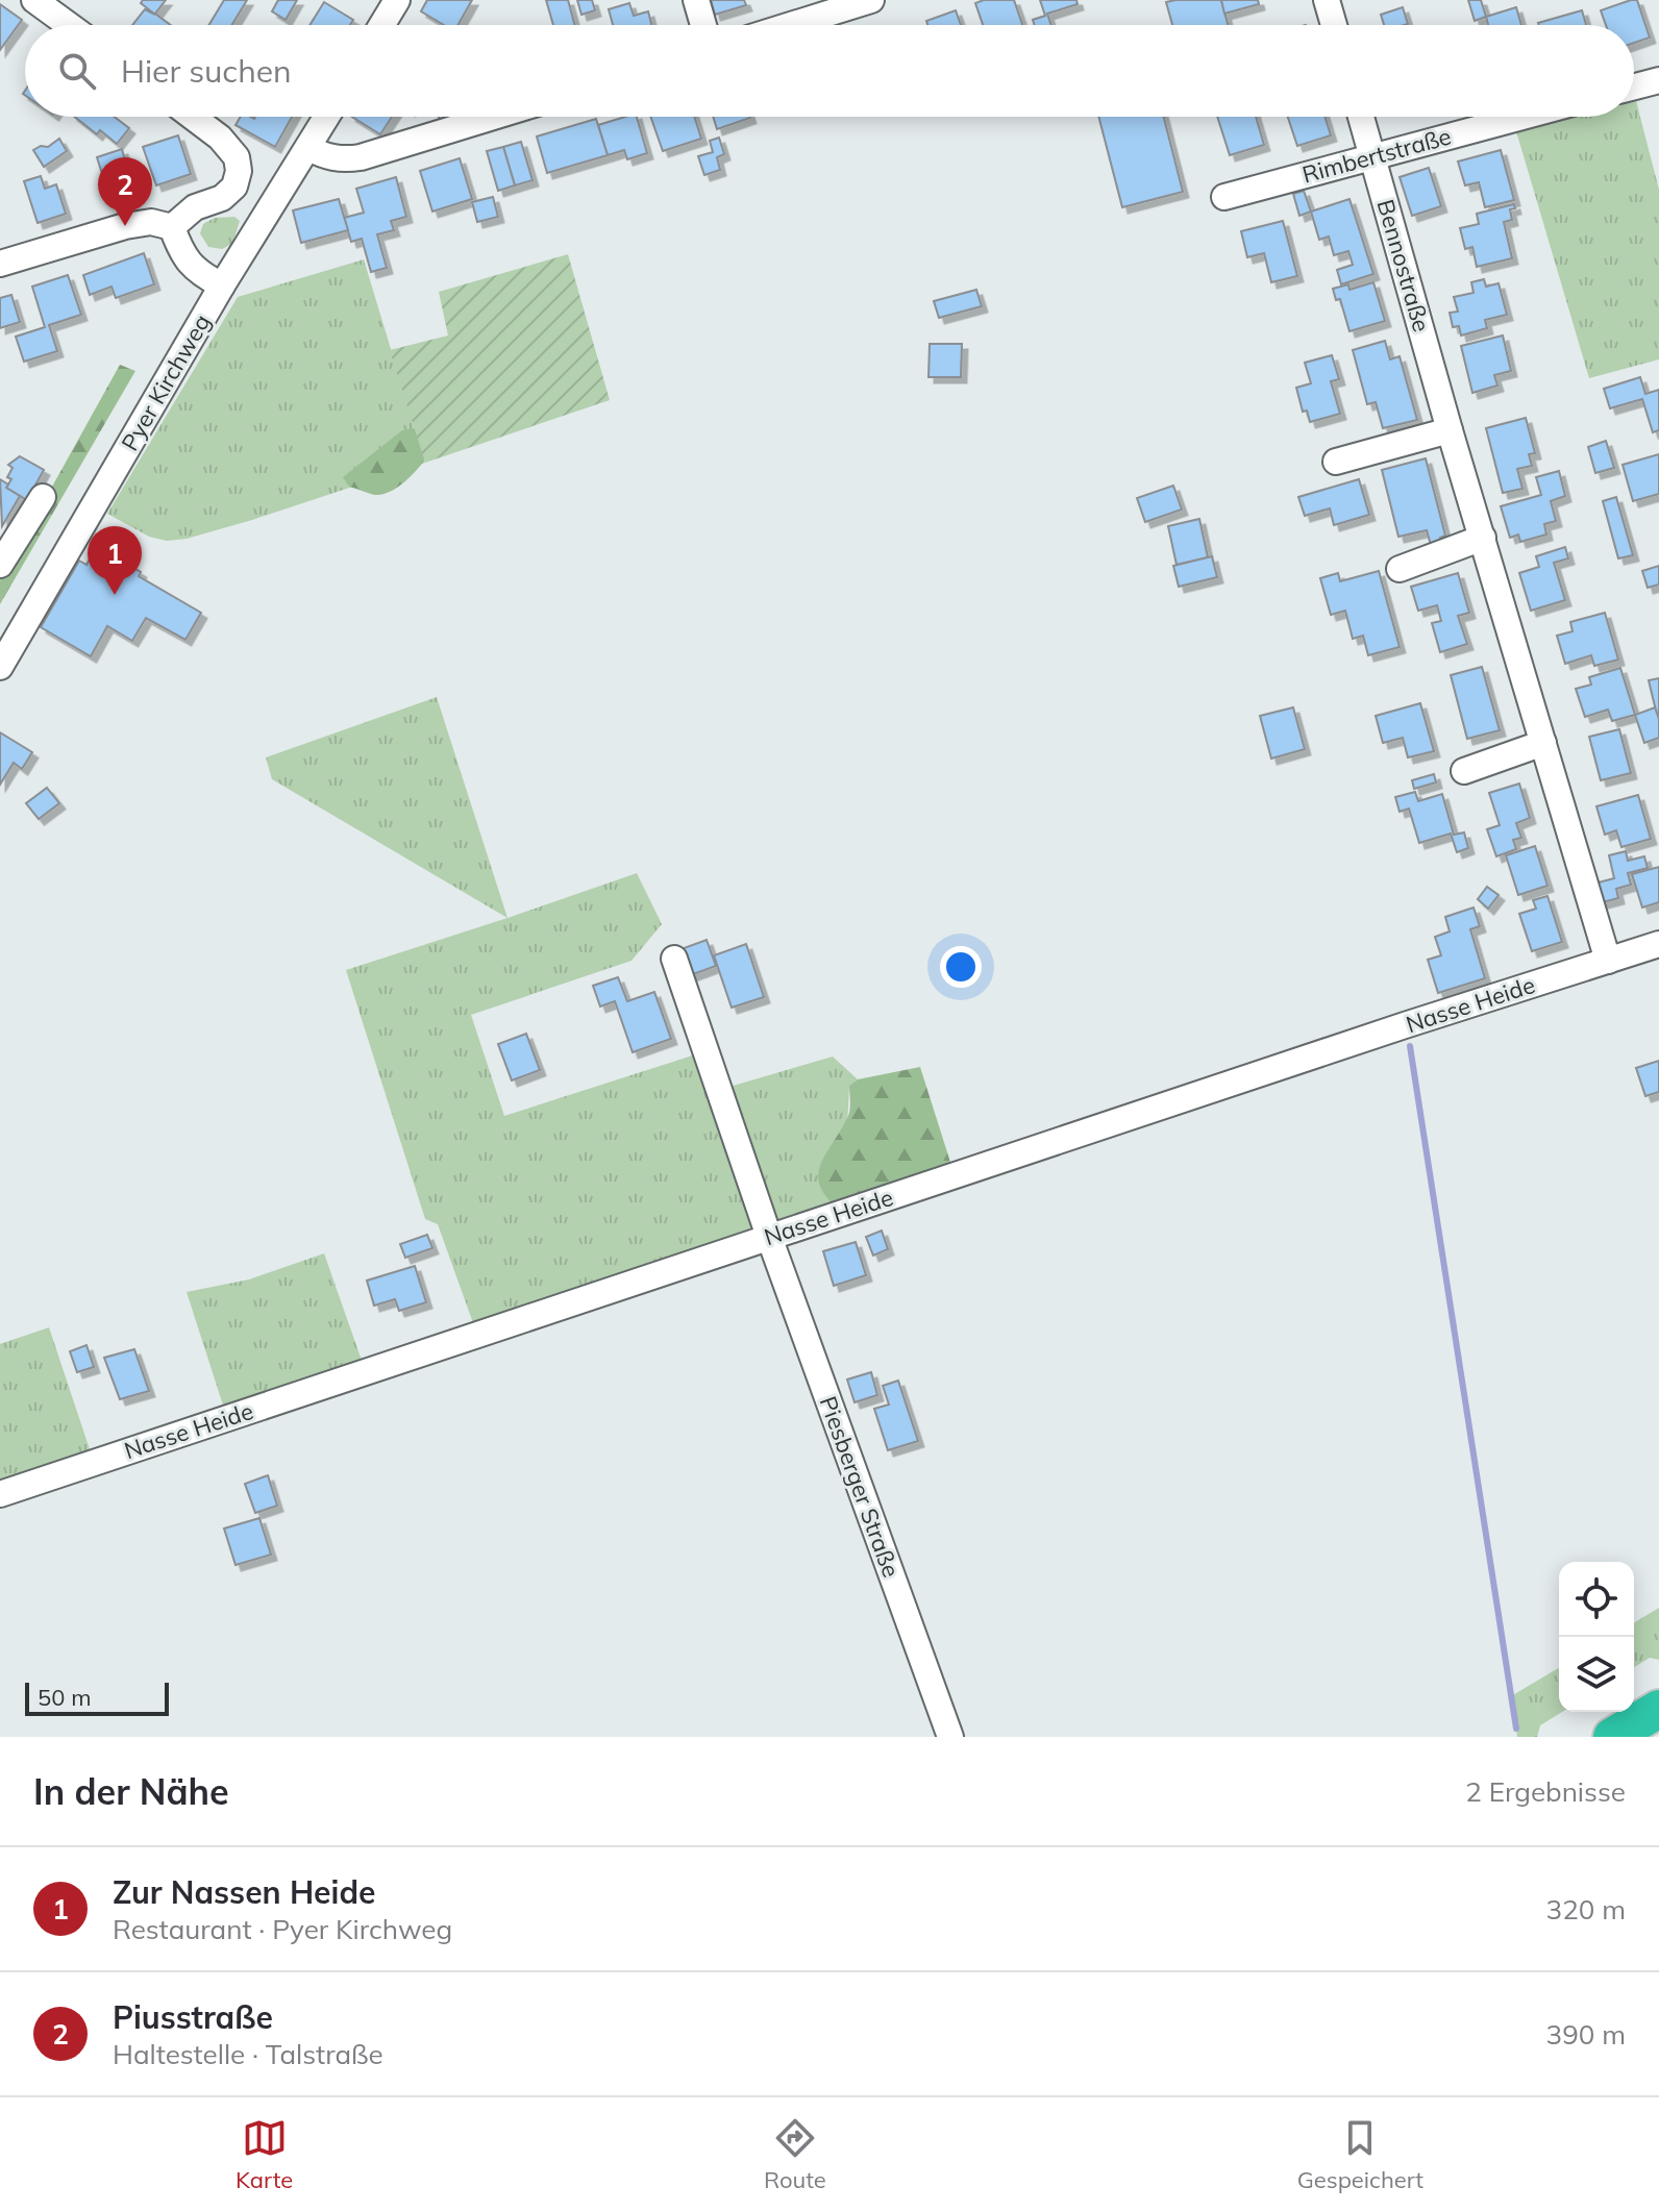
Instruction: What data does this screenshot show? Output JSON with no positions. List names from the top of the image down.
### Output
{
  "streets": {
    "street": [
      "Rimbertstraße",
      "Bennostraße",
      "Pyer Kirchweg",
      "Nasse Heide",
      "Piesberger Straße"
    ]
  },
  "crossings": [
    ["Rimbertstraße", "Bennostraße"],
    ["Bennostraße", "Nasse Heide"],
    ["Nasse Heide", "Piesberger Straße"]
  ],
  "scale_bar": "50 m",
  "page": {
    "search": "Hier suchen",
    "pins": ["2", "1"],
    "scale": "50 m",
    "heading": ["In der Nähe", "2 Ergebnisse"],
    "list": [
      {
        "mark": "1",
        "name": "Zur Nassen Heide",
        "note": "Restaurant · Pyer Kirchweg",
        "value": "320 m"
      },
      {
        "mark": "2",
        "name": "Piusstraße",
        "note": "Haltestelle · Talstraße",
        "value": "390 m"
      }
    ],
    "nav": ["Karte", "Route", "Gespeichert"]
  }
}
